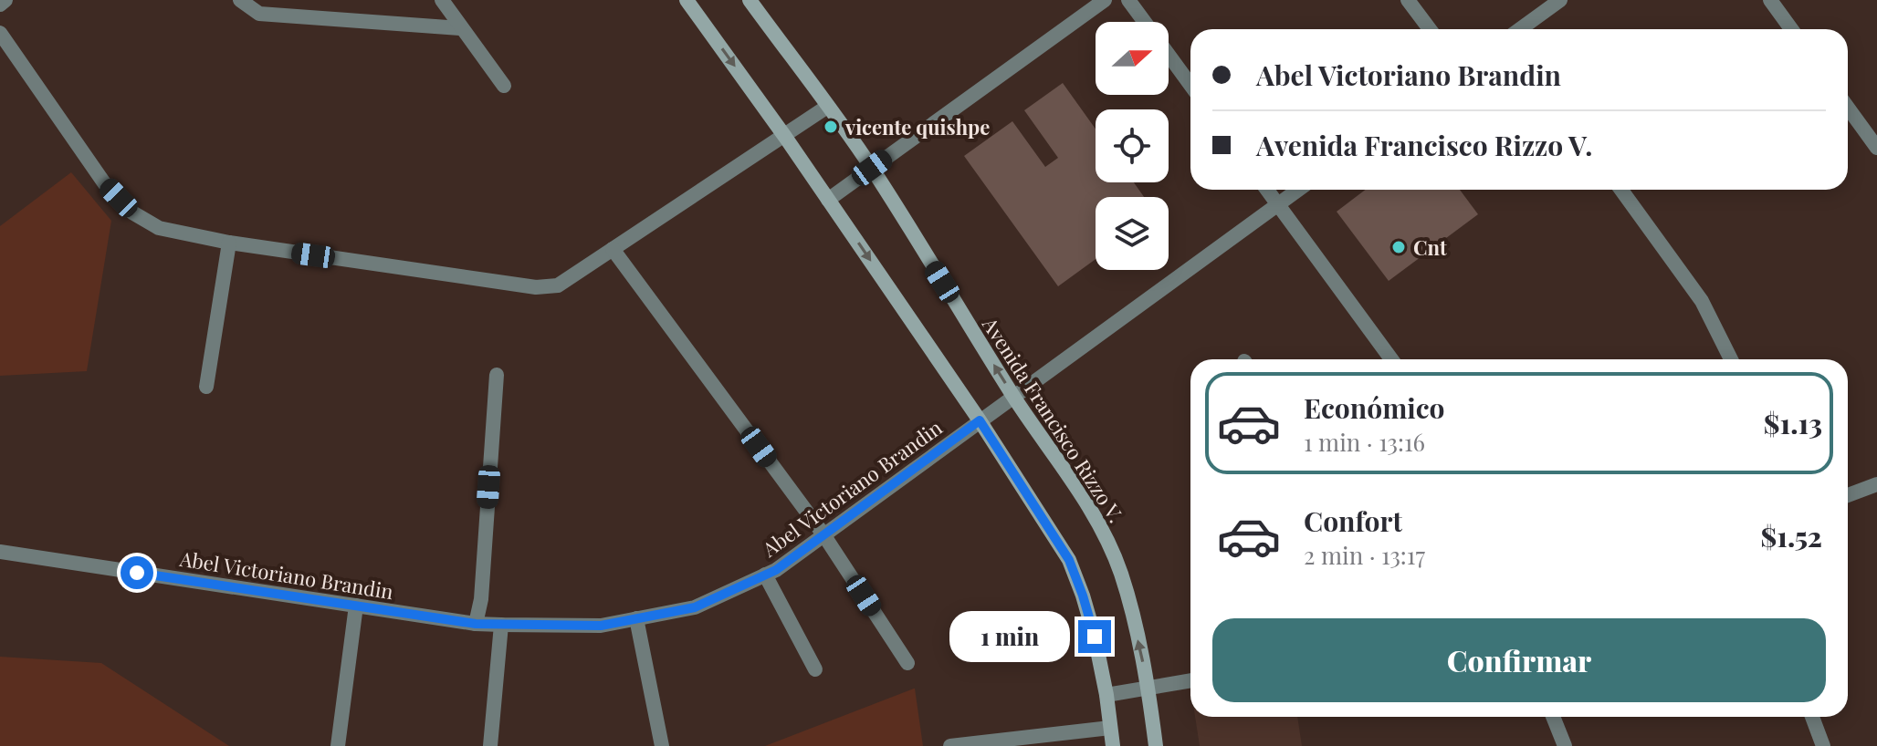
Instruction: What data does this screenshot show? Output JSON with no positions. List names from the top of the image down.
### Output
{
  "streets": {
    "main road": ["Avenida Francisco Rizzo V."],
    "street": ["Abel Victoriano Brandin"]
  },
  "crossings": [
    ["Avenida Francisco Rizzo V.", "Abel Victoriano Brandin"]
  ],
  "places": ["vicente quishpe", "Cnt"],
  "north": "right",
  "page": {
    "banner": ["Abel Victoriano Brandin", "Avenida Francisco Rizzo V."],
    "list": [
      {
        "name": "Económico",
        "note": "1 min · 13:16",
        "value": "$1.13"
      },
      {
        "name": "Confort",
        "note": "2 min · 13:17",
        "value": "$1.52"
      }
    ],
    "buttons": "Confirmar",
    "bubble": "1 min"
  }
}
